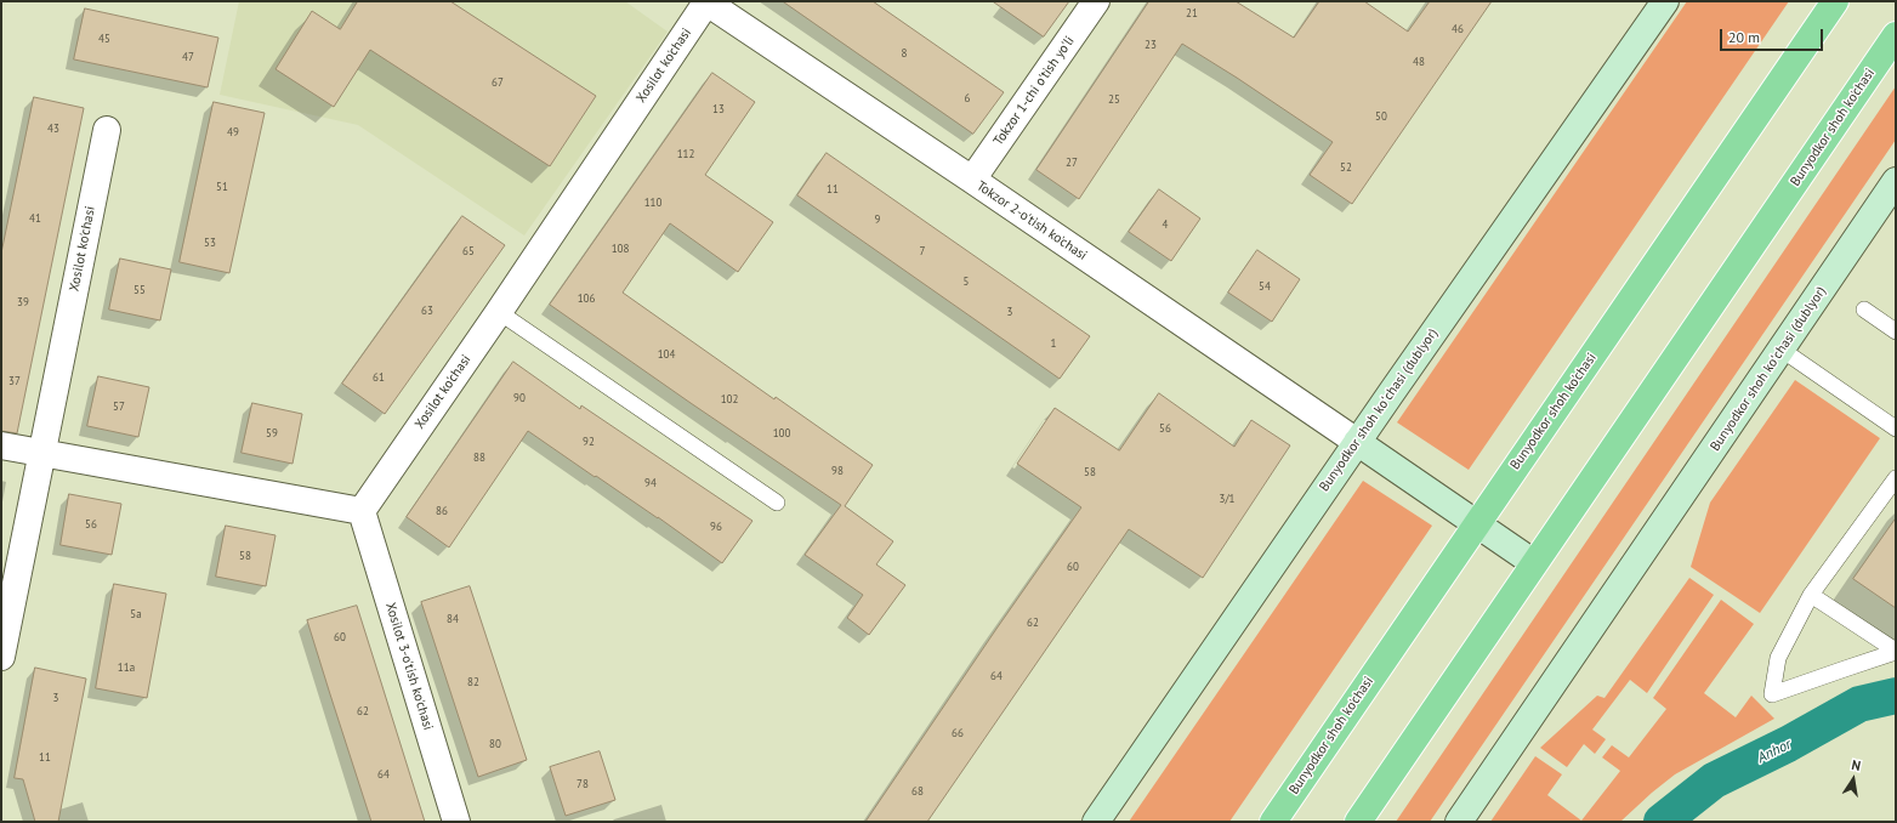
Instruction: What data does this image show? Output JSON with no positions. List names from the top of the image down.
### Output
{
  "streets": {
    "main road": ["Bunyodkor shoh ko'chasi"],
    "street": [
      "Xosilot ko'chasi",
      "Tokzor 1-chi o'tish yo'li",
      "Tokzor 2-o'tish ko'chasi",
      "Bunyodkor shoh koʻchasi (dublyor)",
      "Xosilot 3-o'tish ko'chasi"
    ]
  },
  "crossings": [
    ["Xosilot ko'chasi", "Tokzor 2-o'tish ko'chasi"],
    ["Xosilot ko'chasi", "Xosilot 3-o'tish ko'chasi"],
    ["Tokzor 1-chi o'tish yo'li", "Tokzor 2-o'tish ko'chasi"],
    ["Tokzor 2-o'tish ko'chasi", "Bunyodkor shoh koʻchasi (dublyor)"]
  ],
  "water": ["Anhor"],
  "house_numbers": [
    "21",
    "46",
    "45",
    "23",
    "8",
    "47",
    "48",
    "67",
    "6",
    "25",
    "13",
    "50",
    "43",
    "49",
    "112",
    "27",
    "52",
    "51",
    "11",
    "110",
    "41",
    "9",
    "4",
    "53",
    "108",
    "65",
    "7",
    "5",
    "54",
    "55",
    "106",
    "39",
    "63",
    "3",
    "1",
    "104",
    "61",
    "37",
    "90",
    "102",
    "57",
    "56",
    "59",
    "100",
    "92",
    "88",
    "98",
    "58",
    "94",
    "3/1",
    "86",
    "56",
    "96",
    "58",
    "60",
    "5a",
    "84",
    "62",
    "60",
    "11a",
    "64",
    "82",
    "3",
    "62",
    "66",
    "80",
    "11",
    "64",
    "78",
    "68"
  ],
  "scale_bar": "20 m",
  "north": "top"
}
